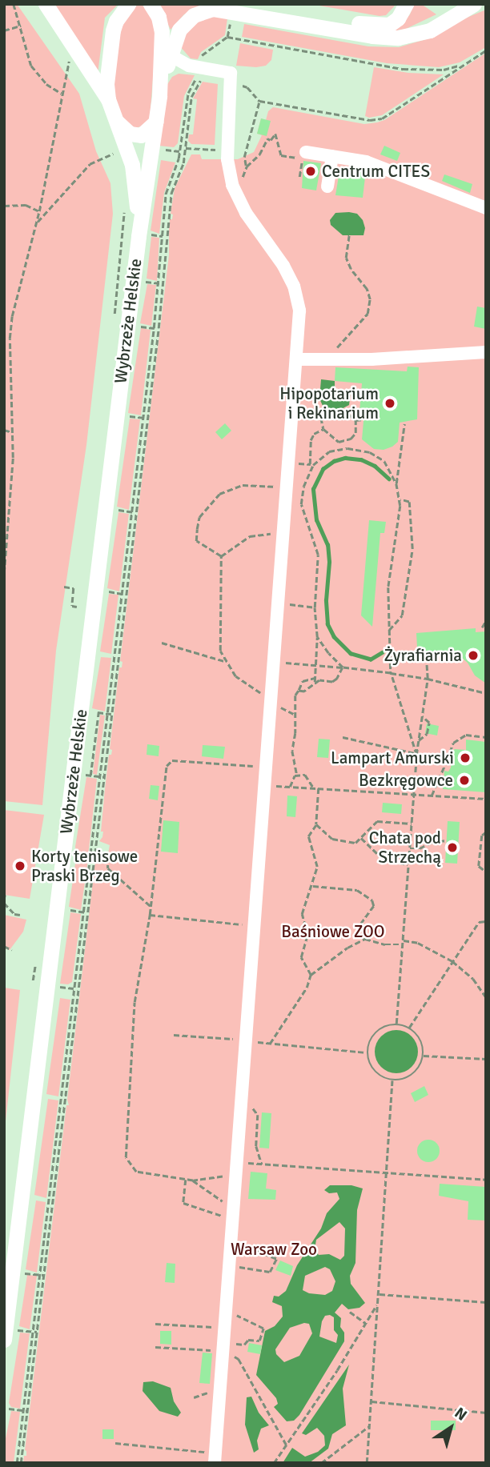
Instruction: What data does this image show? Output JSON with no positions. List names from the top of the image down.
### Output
{
  "streets": {
    "main road": ["Wybrzeże Helskie"]
  },
  "parks": ["Baśniowe ZOO", "Warsaw Zoo"],
  "places": [
    "Centrum CITES",
    "Hipopotarium i Rekinarium",
    "Żyrafiarnia",
    "Lampart Amurski",
    "Bezkręgowce",
    "Chata pod Strzechą",
    "Korty tenisowe Praski Brzeg"
  ],
  "north": "top right"
}
